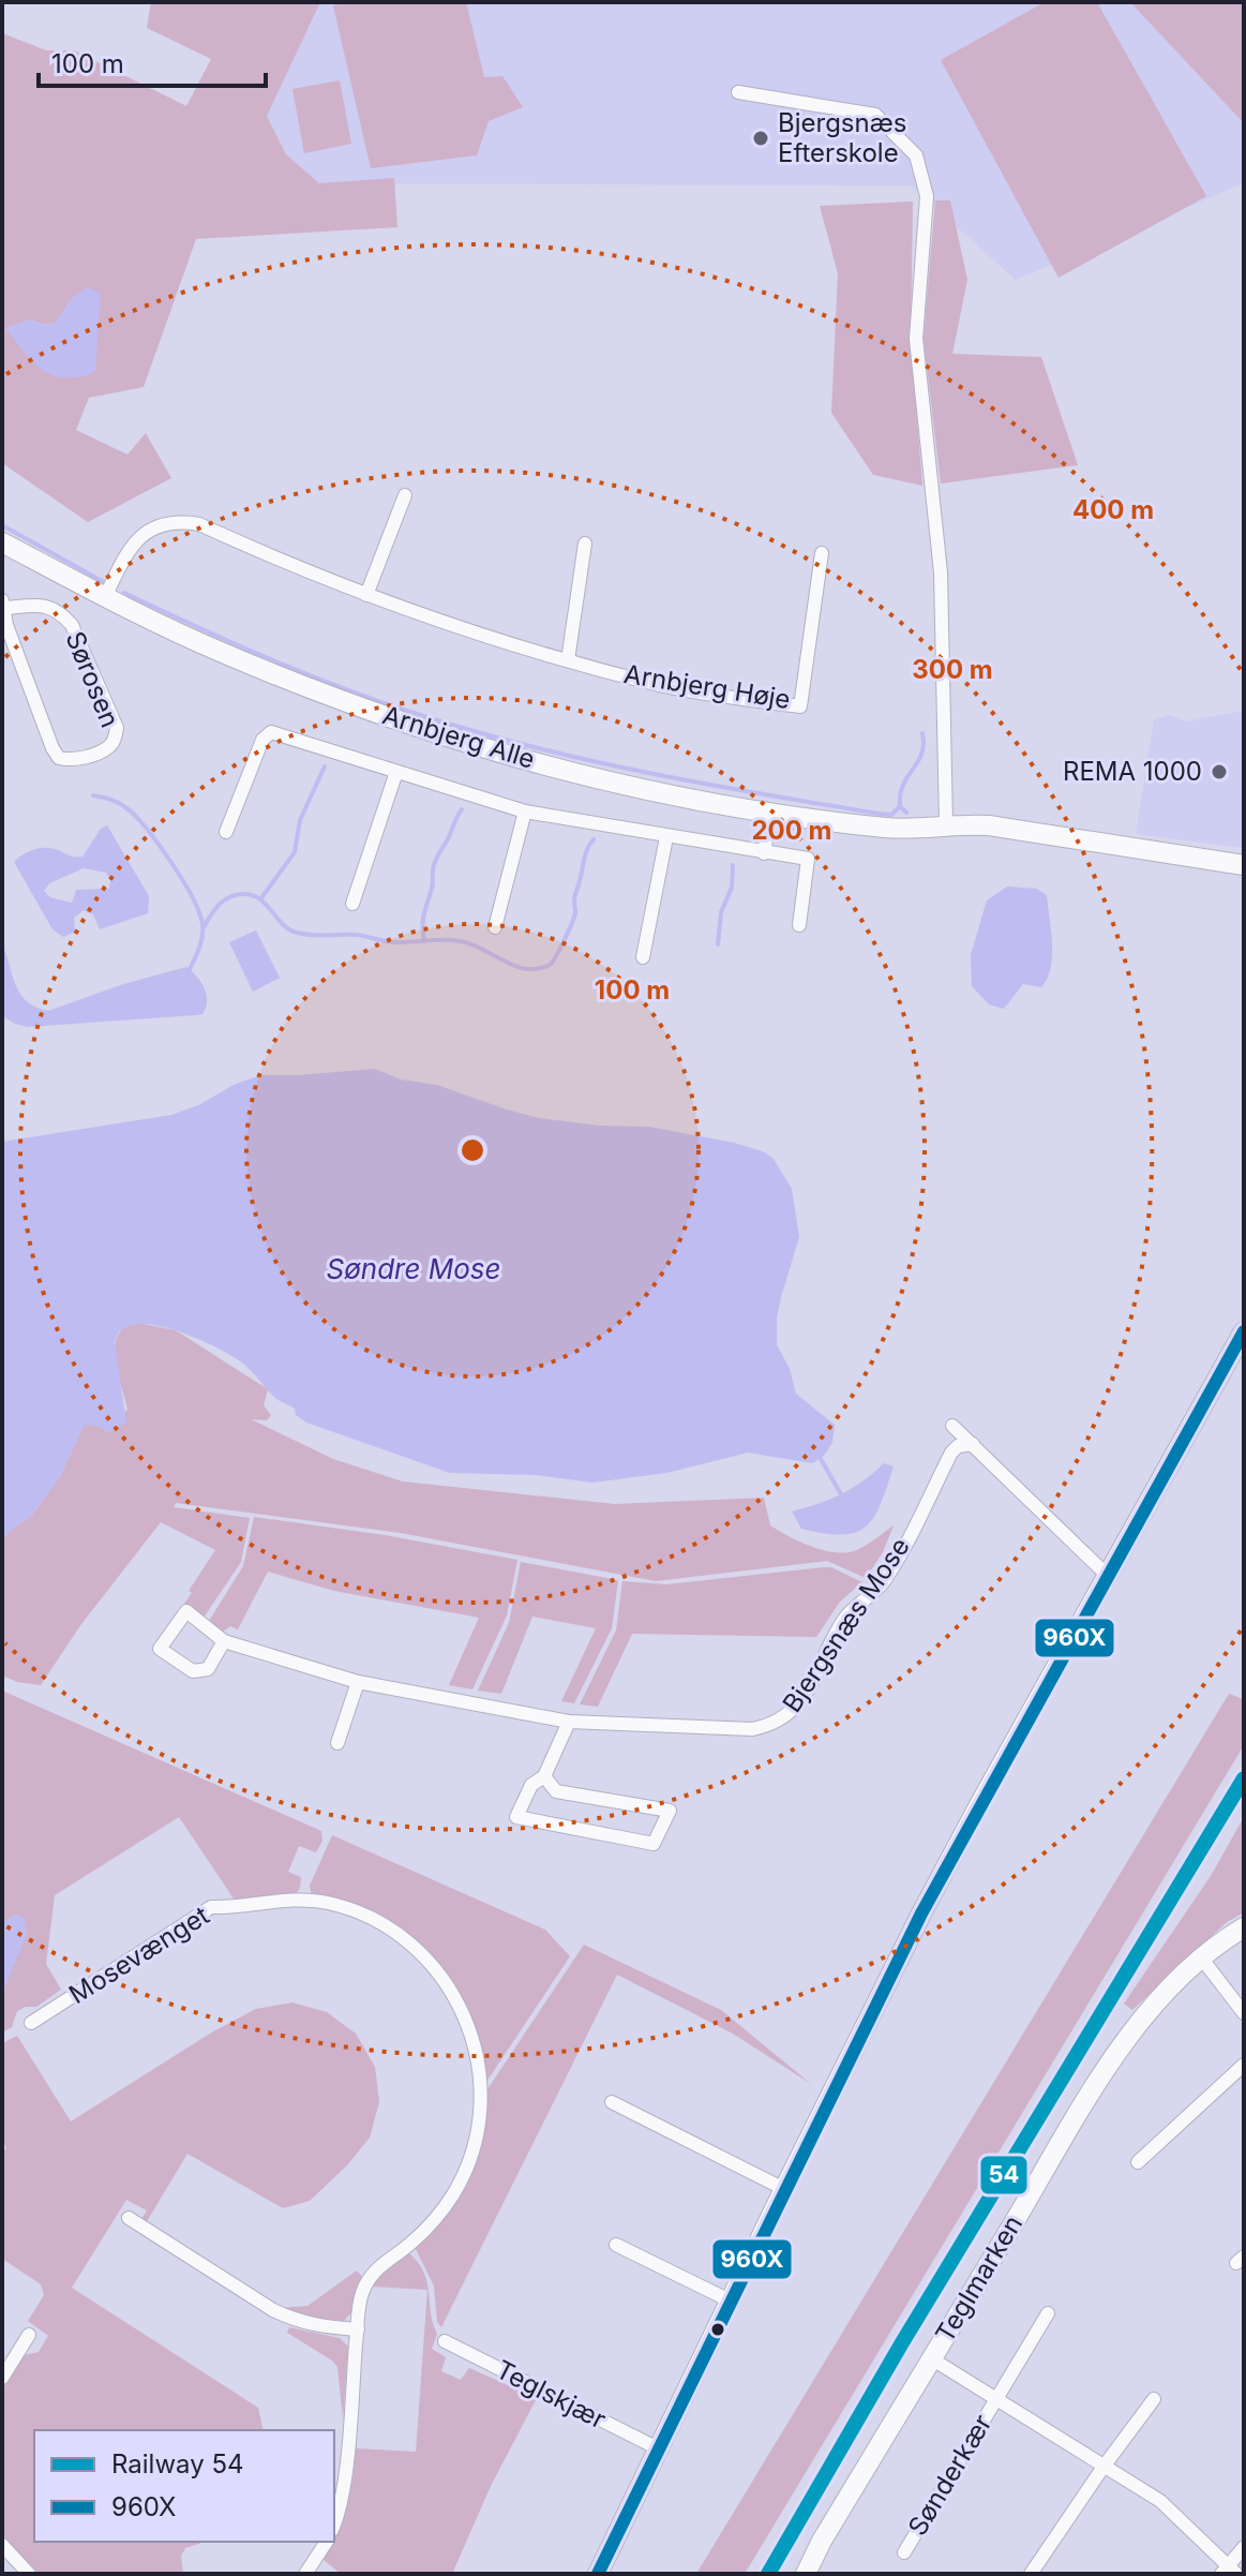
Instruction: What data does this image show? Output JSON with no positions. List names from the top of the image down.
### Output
{
  "streets": {
    "street": [
      "Sørosen",
      "Arnbjerg Høje",
      "Arnbjerg Alle",
      "Bjergsnæs Mose",
      "Mosevænget",
      "Teglmarken",
      "Teglskjær",
      "Sønderkær"
    ]
  },
  "crossings": [
    ["Arnbjerg Høje", "Arnbjerg Alle"],
    ["Teglmarken", "Sønderkær"]
  ],
  "water": ["Søndre Mose"],
  "places": ["Bjergsnæs Efterskole", "REMA 1000"],
  "lines": ["transit line 960X", "rail line 54"],
  "legend": ["Railway 54", "960X"],
  "scale_bar": "100 m",
  "rings": [
    "400 m",
    "300 m",
    "200 m",
    "100 m"
  ]
}
